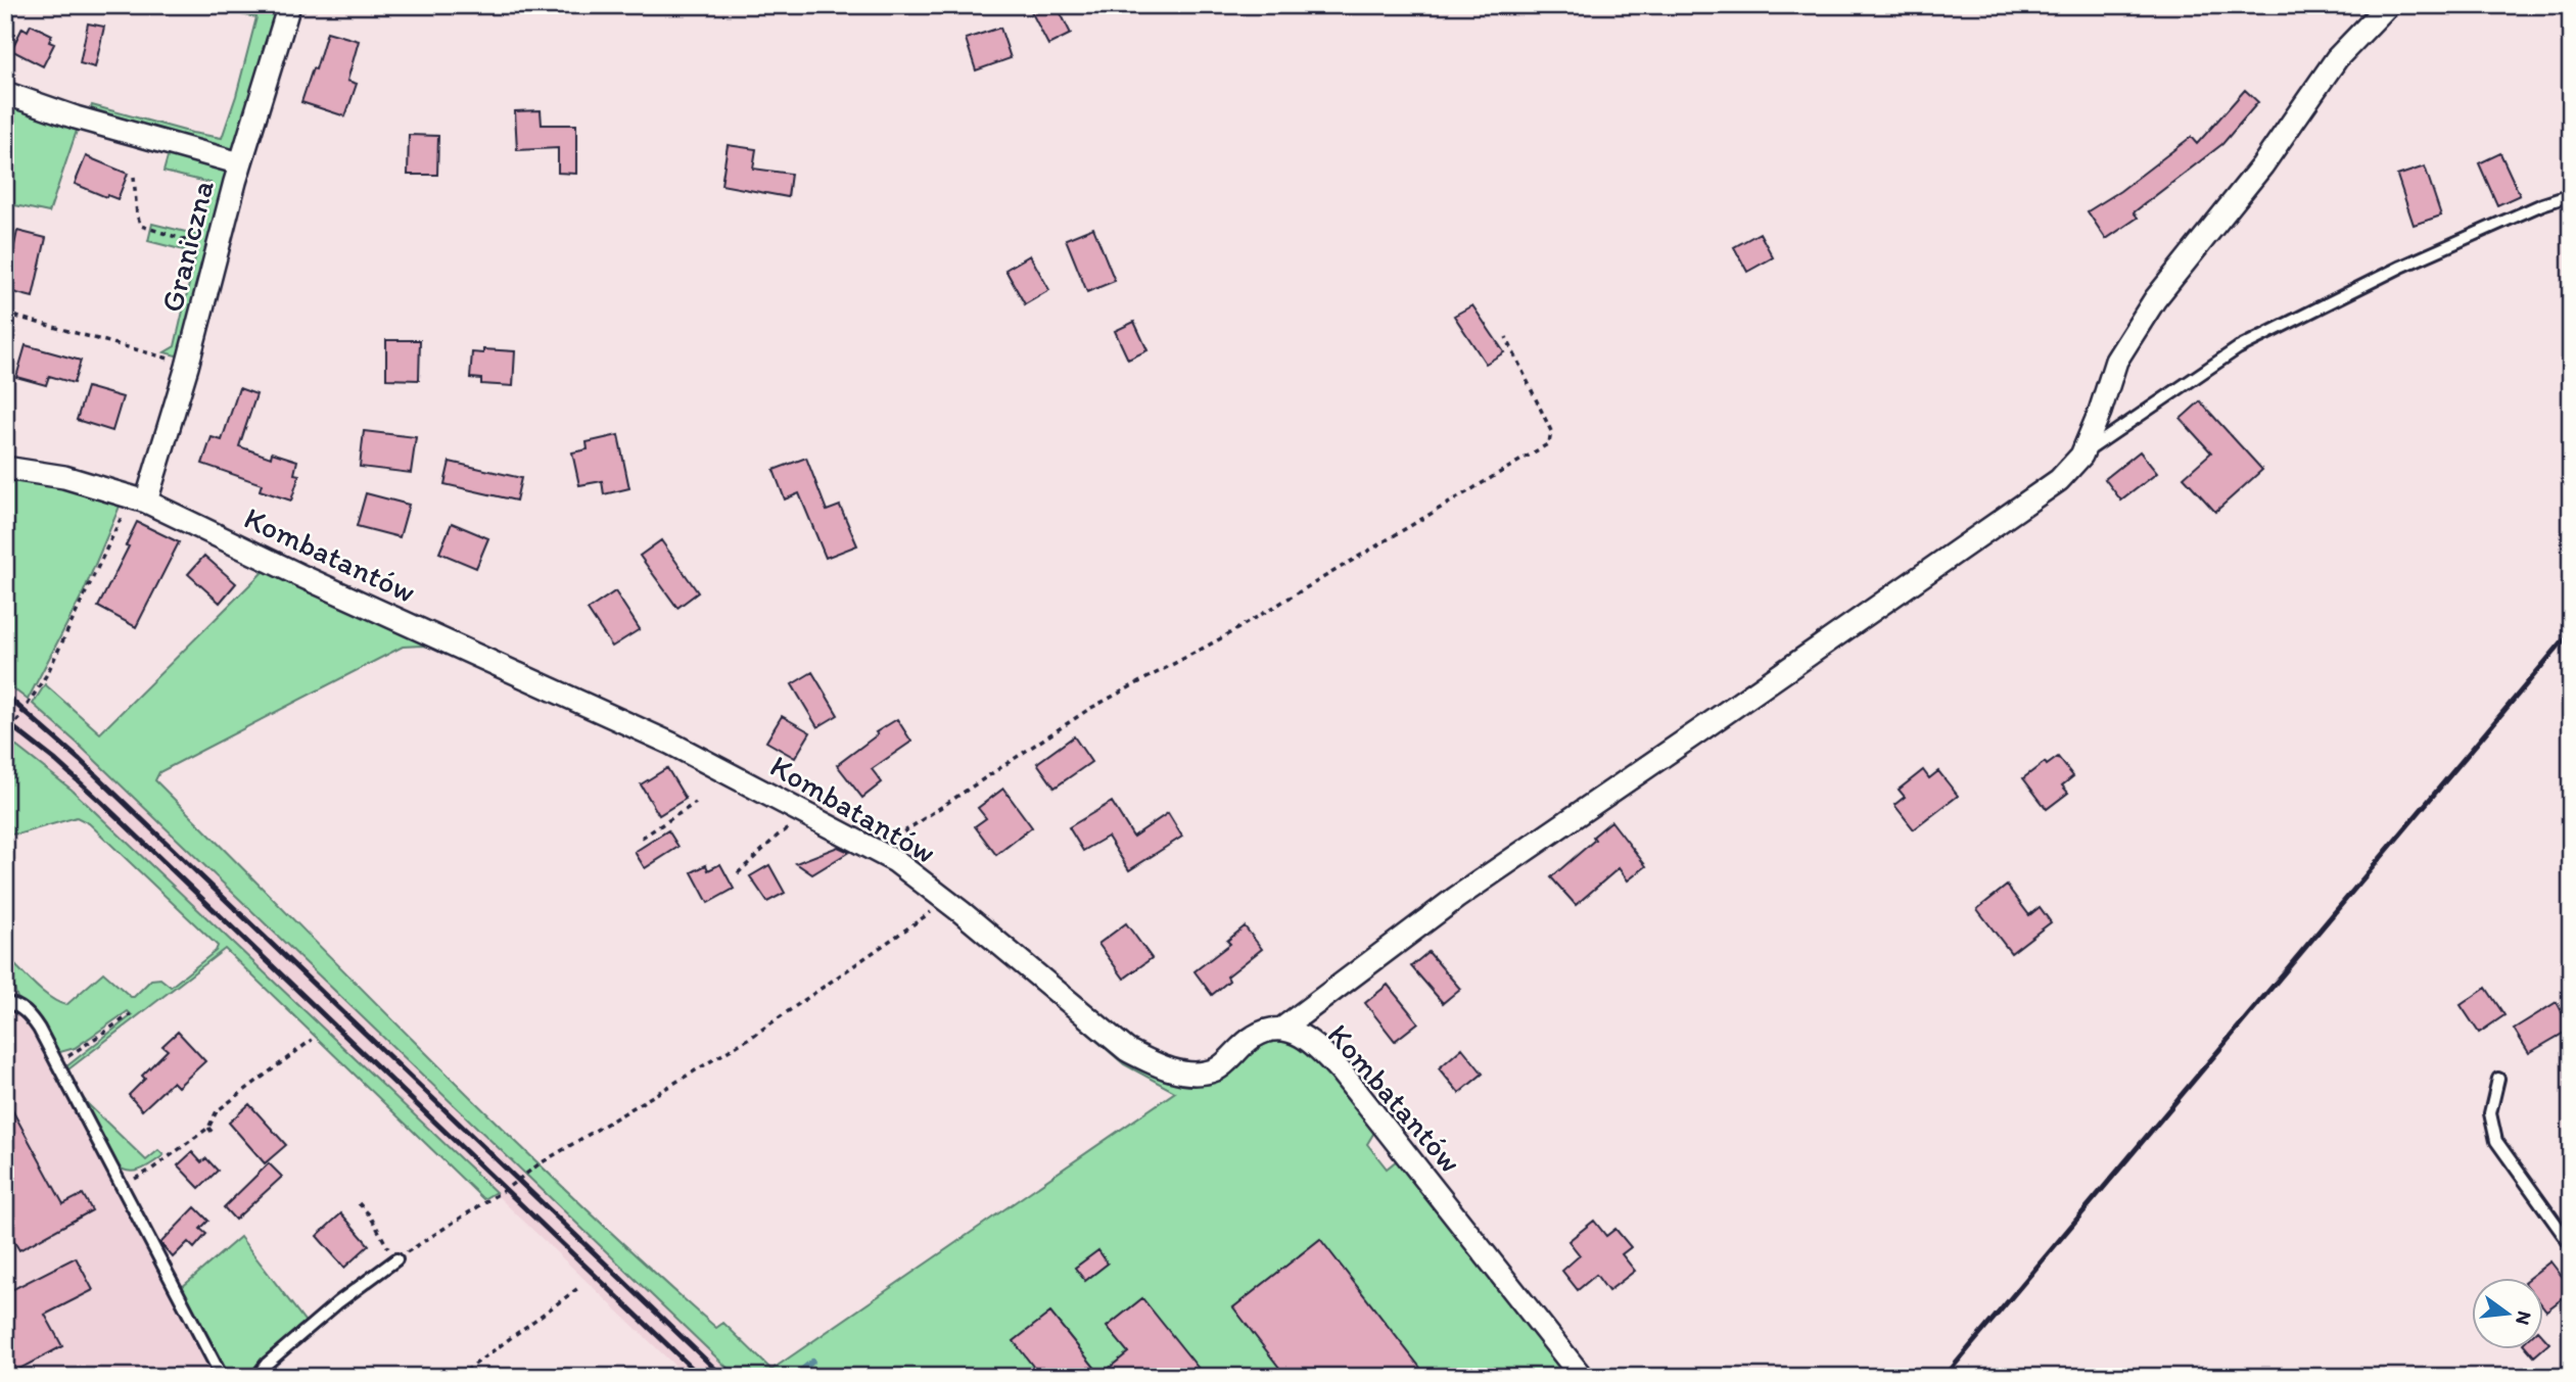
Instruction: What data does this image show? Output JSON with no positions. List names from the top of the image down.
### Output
{
  "streets": {
    "street": ["Graniczna", "Kombatantów"]
  },
  "crossings": [
    ["Graniczna", "Kombatantów"]
  ],
  "north": "right"
}
